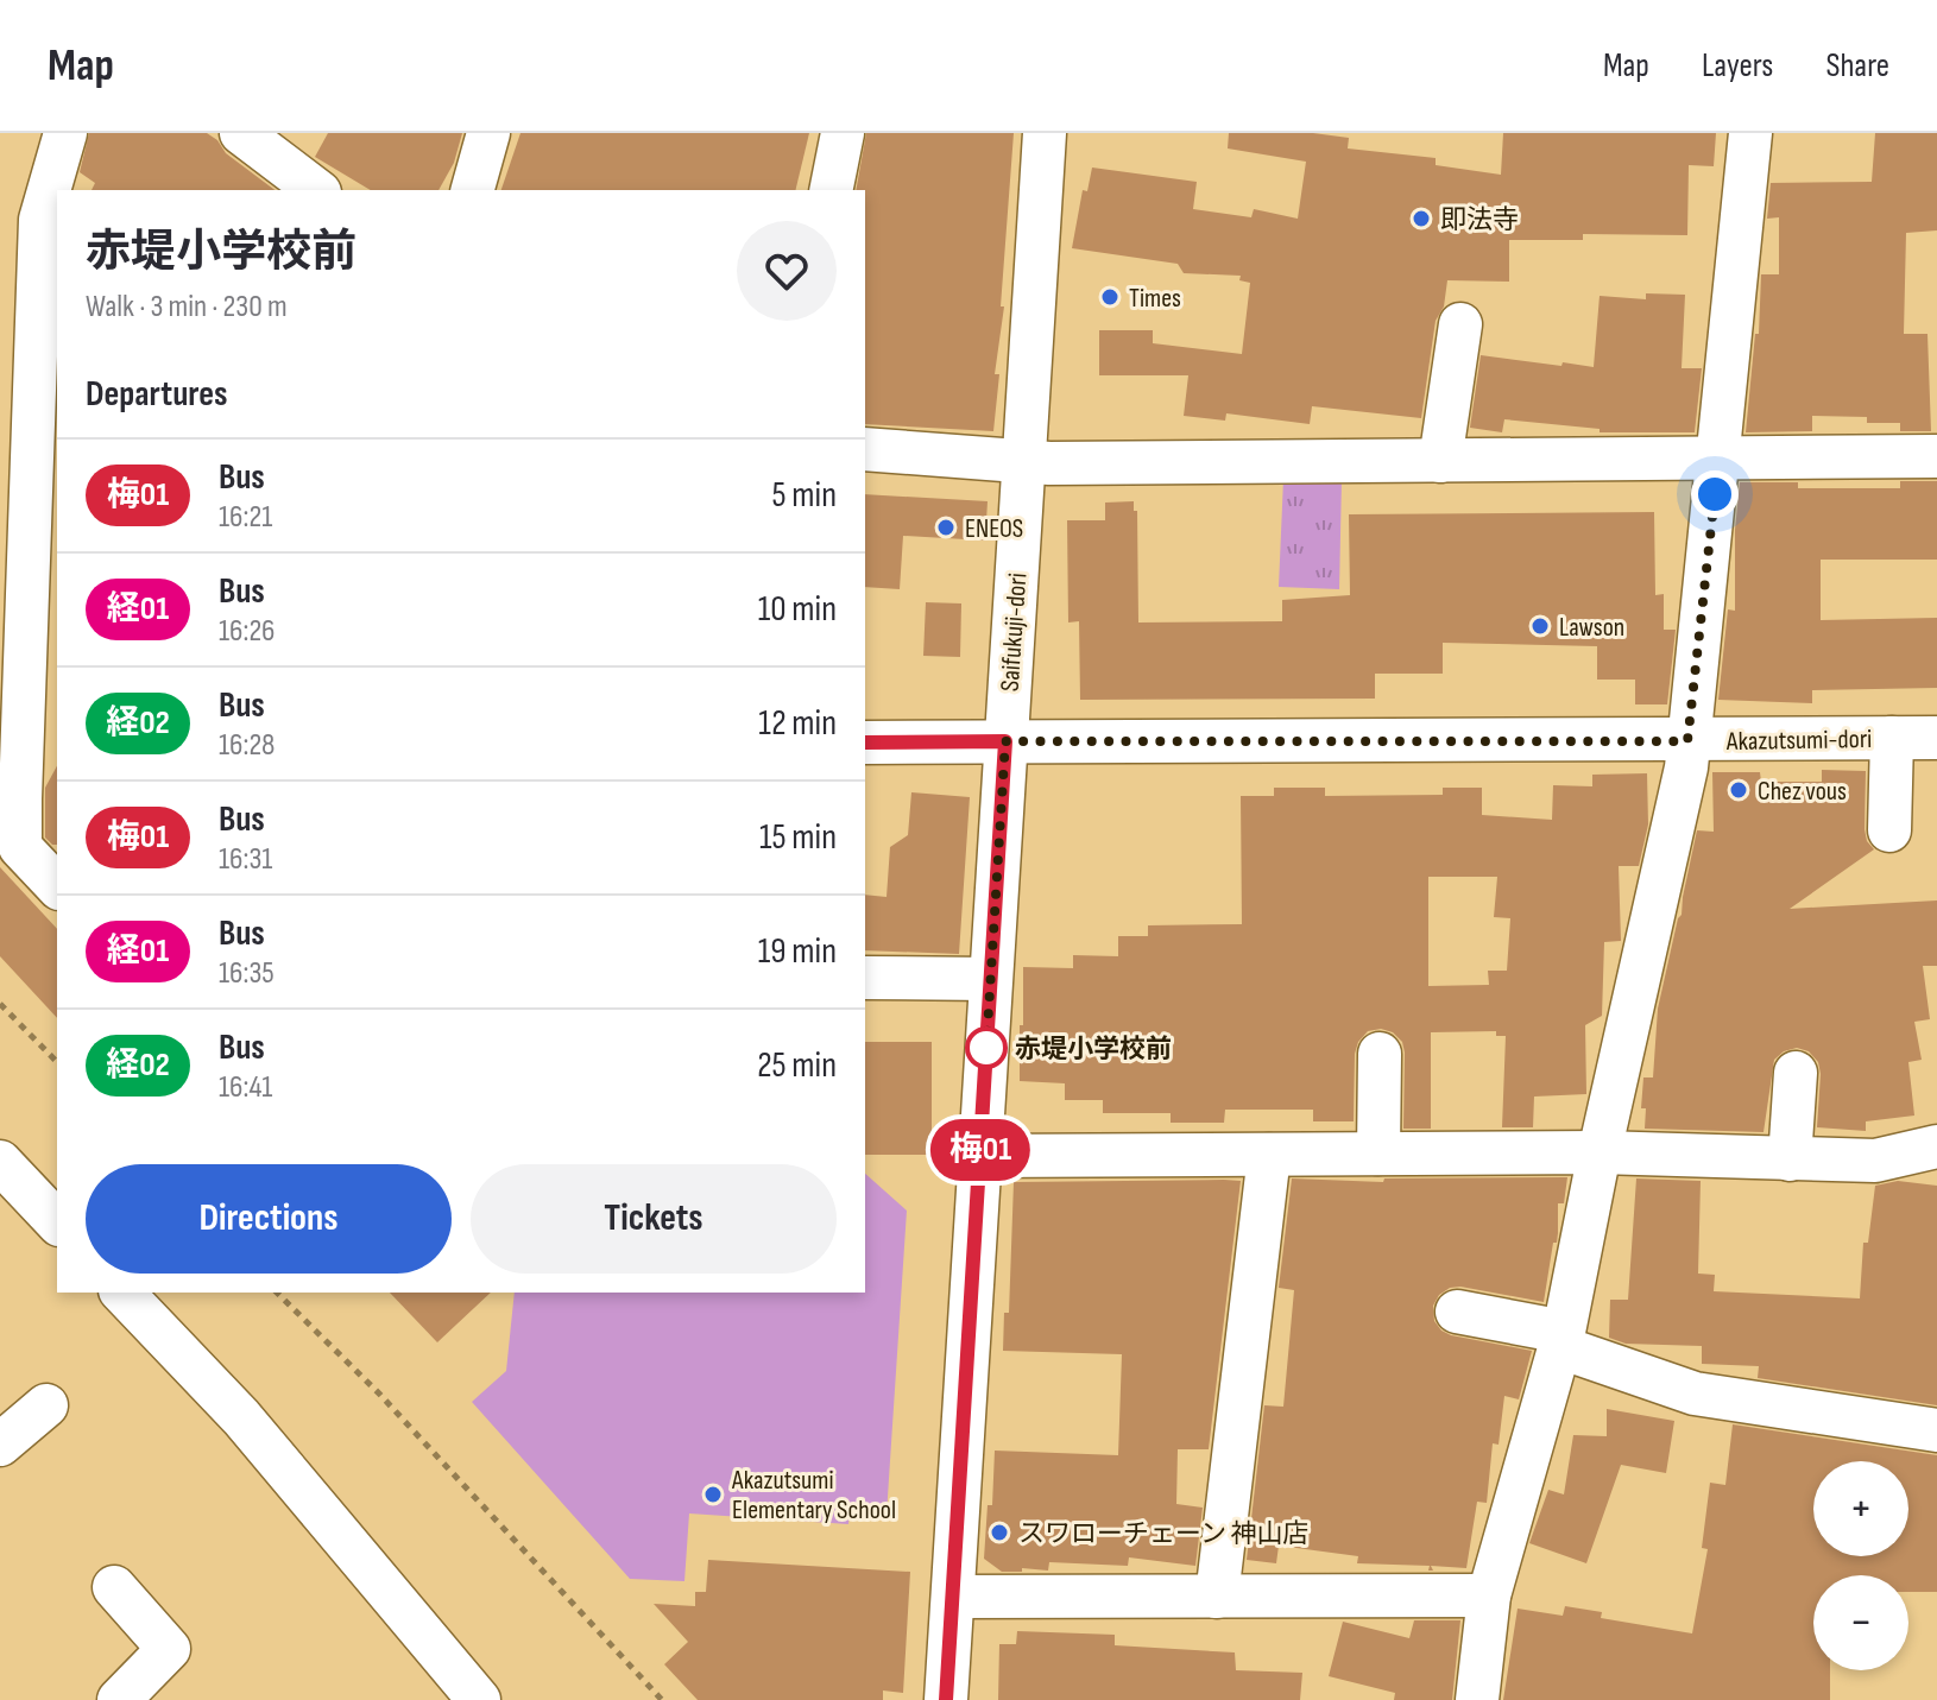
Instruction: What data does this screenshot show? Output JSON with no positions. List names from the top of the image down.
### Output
{
  "streets": {
    "street": ["Saifukuji-dori", "Akazutsumi-dori"]
  },
  "crossings": [
    ["Saifukuji-dori", "Akazutsumi-dori"]
  ],
  "places": [
    "即法寺",
    "Times",
    "ENEOS",
    "Lawson",
    "Chez vous",
    "赤堤小学校前",
    "Akazutsumi Elementary School",
    "スワローチェーン 神山店"
  ],
  "lines": ["bus line 梅01"],
  "page": {
    "header": "Map",
    "nav": ["Map", "Layers", "Share"],
    "on_map": "梅01",
    "heading": [
      ["赤堤小学校前", "Walk · 3 min · 230 m"],
      "Departures"
    ],
    "list": [
      {
        "mark": "梅01",
        "name": "Bus",
        "note": "16:21",
        "value": "5 min"
      },
      {
        "mark": "経01",
        "name": "Bus",
        "note": "16:26",
        "value": "10 min"
      },
      {
        "mark": "経02",
        "name": "Bus",
        "note": "16:28",
        "value": "12 min"
      },
      {
        "mark": "梅01",
        "name": "Bus",
        "note": "16:31",
        "value": "15 min"
      },
      {
        "mark": "経01",
        "name": "Bus",
        "note": "16:35",
        "value": "19 min"
      },
      {
        "mark": "経02",
        "name": "Bus",
        "note": "16:41",
        "value": "25 min"
      }
    ],
    "buttons": ["Directions", "Tickets"],
    "map_buttons": ["+", "−"]
  }
}
